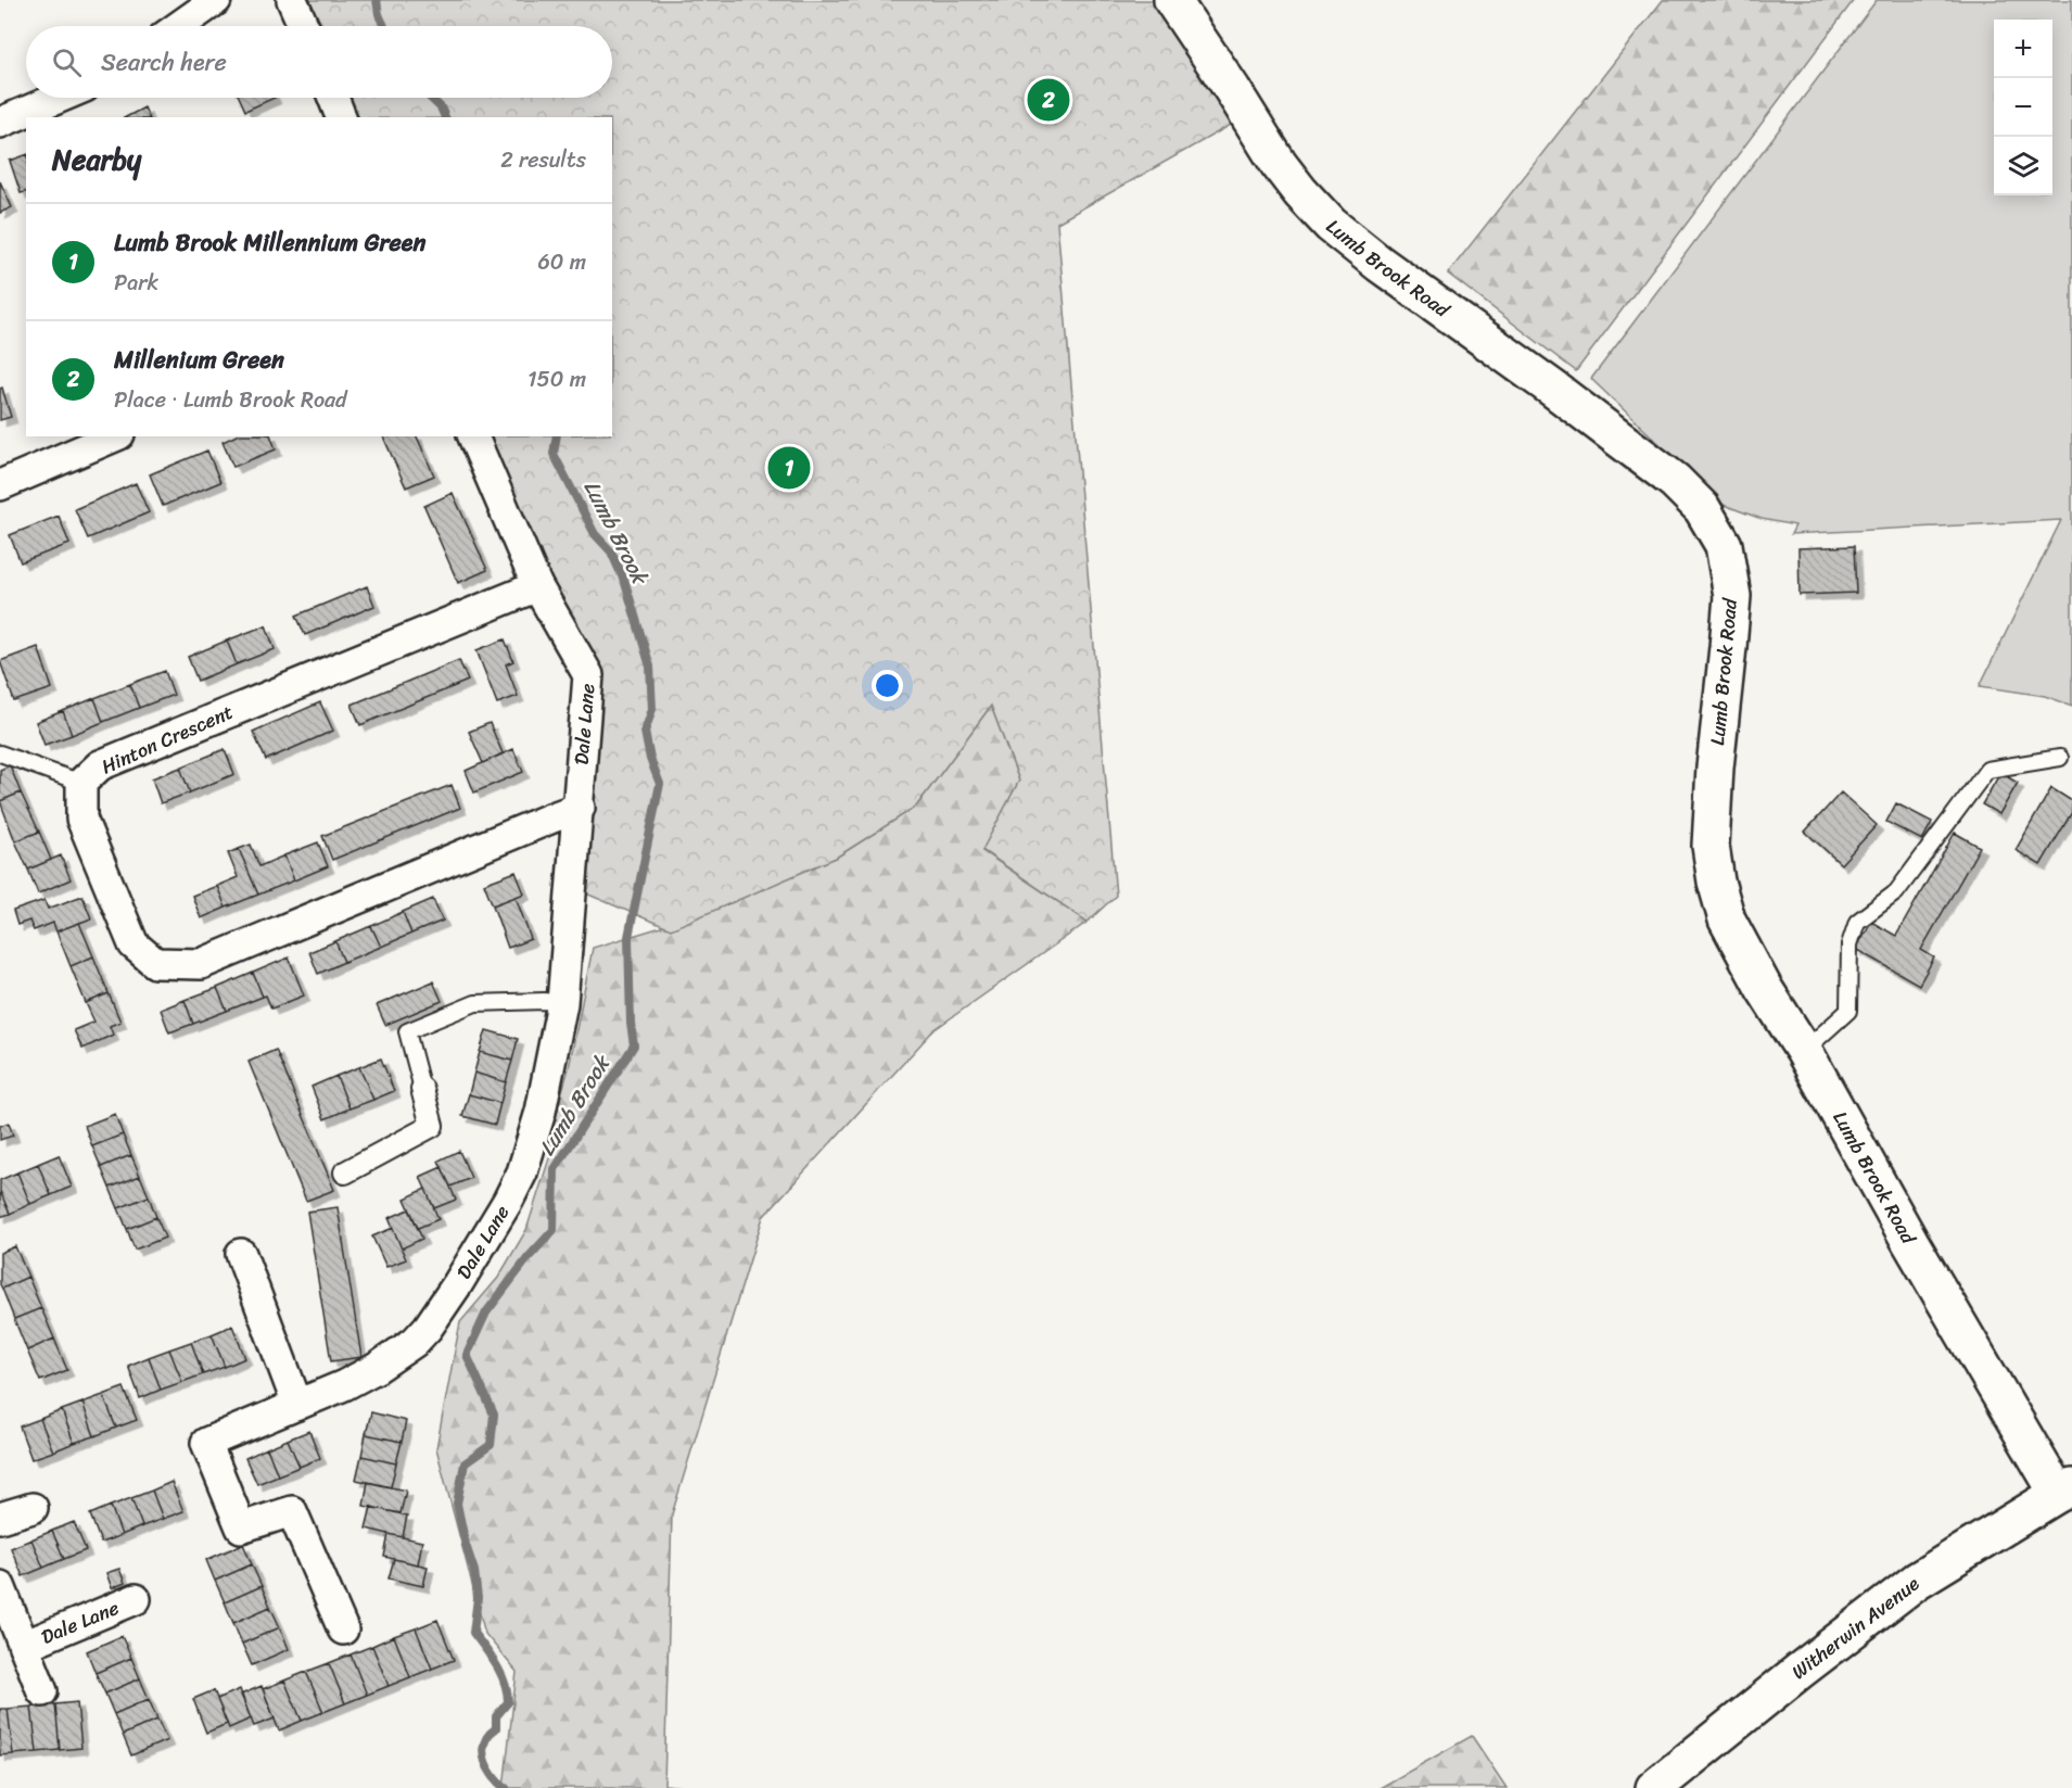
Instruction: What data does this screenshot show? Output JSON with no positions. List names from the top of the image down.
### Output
{
  "streets": {
    "street": [
      "Lumb Brook Road",
      "Dale Lane",
      "Hinton Crescent",
      "Witherwin Avenue"
    ]
  },
  "crossings": [
    ["Lumb Brook Road", "Witherwin Avenue"],
    ["Dale Lane", "Hinton Crescent"]
  ],
  "water": ["Lumb Brook"],
  "page": {
    "map_buttons": ["+", "−"],
    "search": "Search here",
    "pins": ["2", "1"],
    "heading": ["Nearby", "2 results"],
    "list": [
      {
        "mark": "1",
        "name": "Lumb Brook Millennium Green",
        "note": "Park",
        "value": "60 m"
      },
      {
        "mark": "2",
        "name": "Millenium Green",
        "note": "Place · Lumb Brook Road",
        "value": "150 m"
      }
    ]
  }
}
